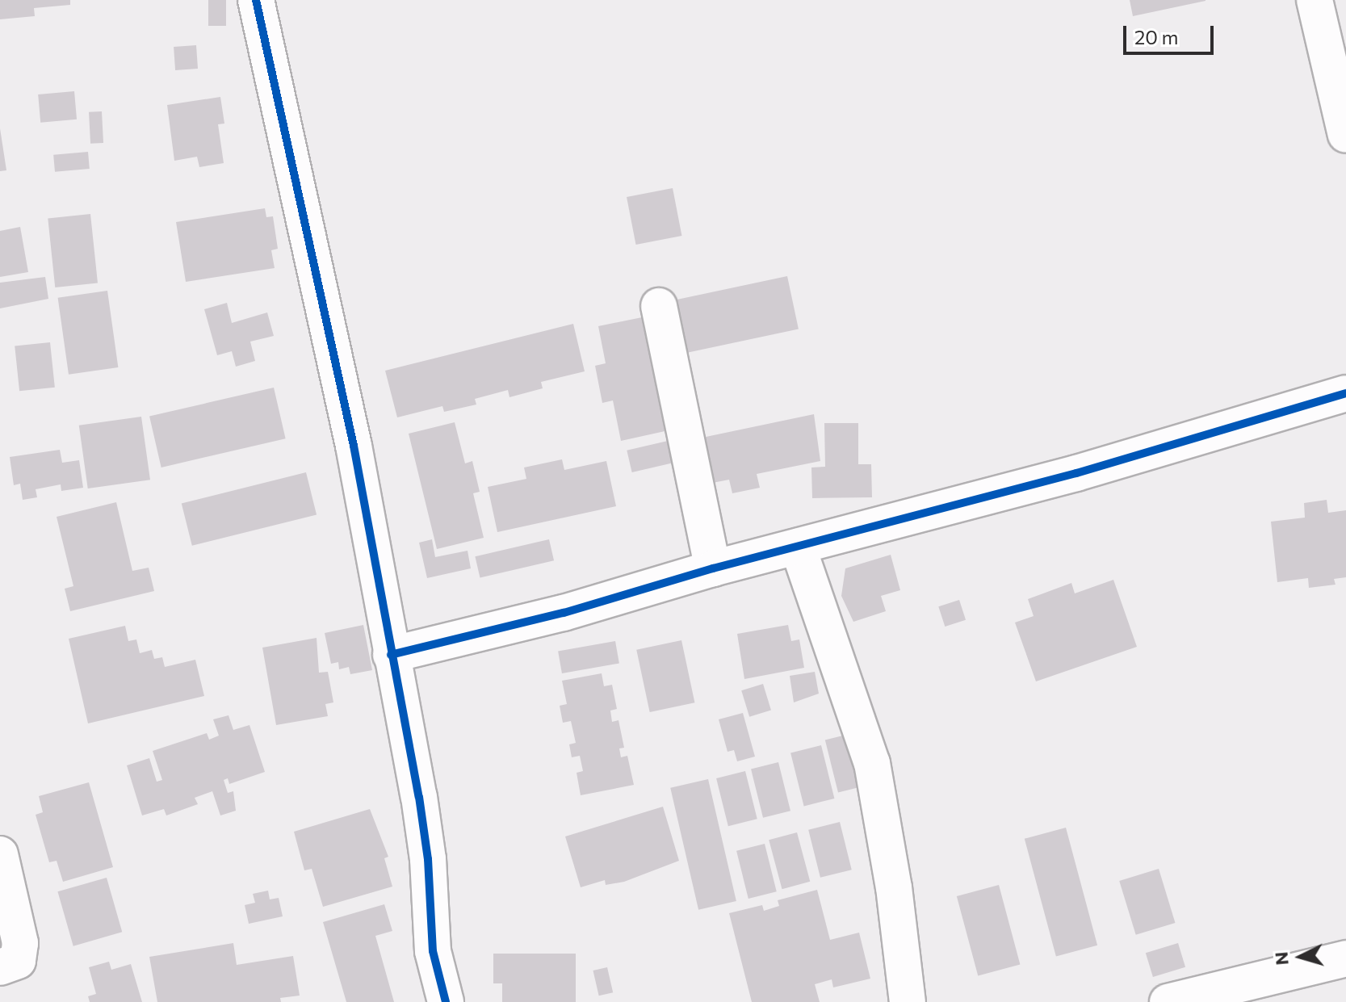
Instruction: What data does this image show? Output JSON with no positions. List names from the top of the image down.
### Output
{
  "scale_bar": "20 m",
  "north": "left"
}
